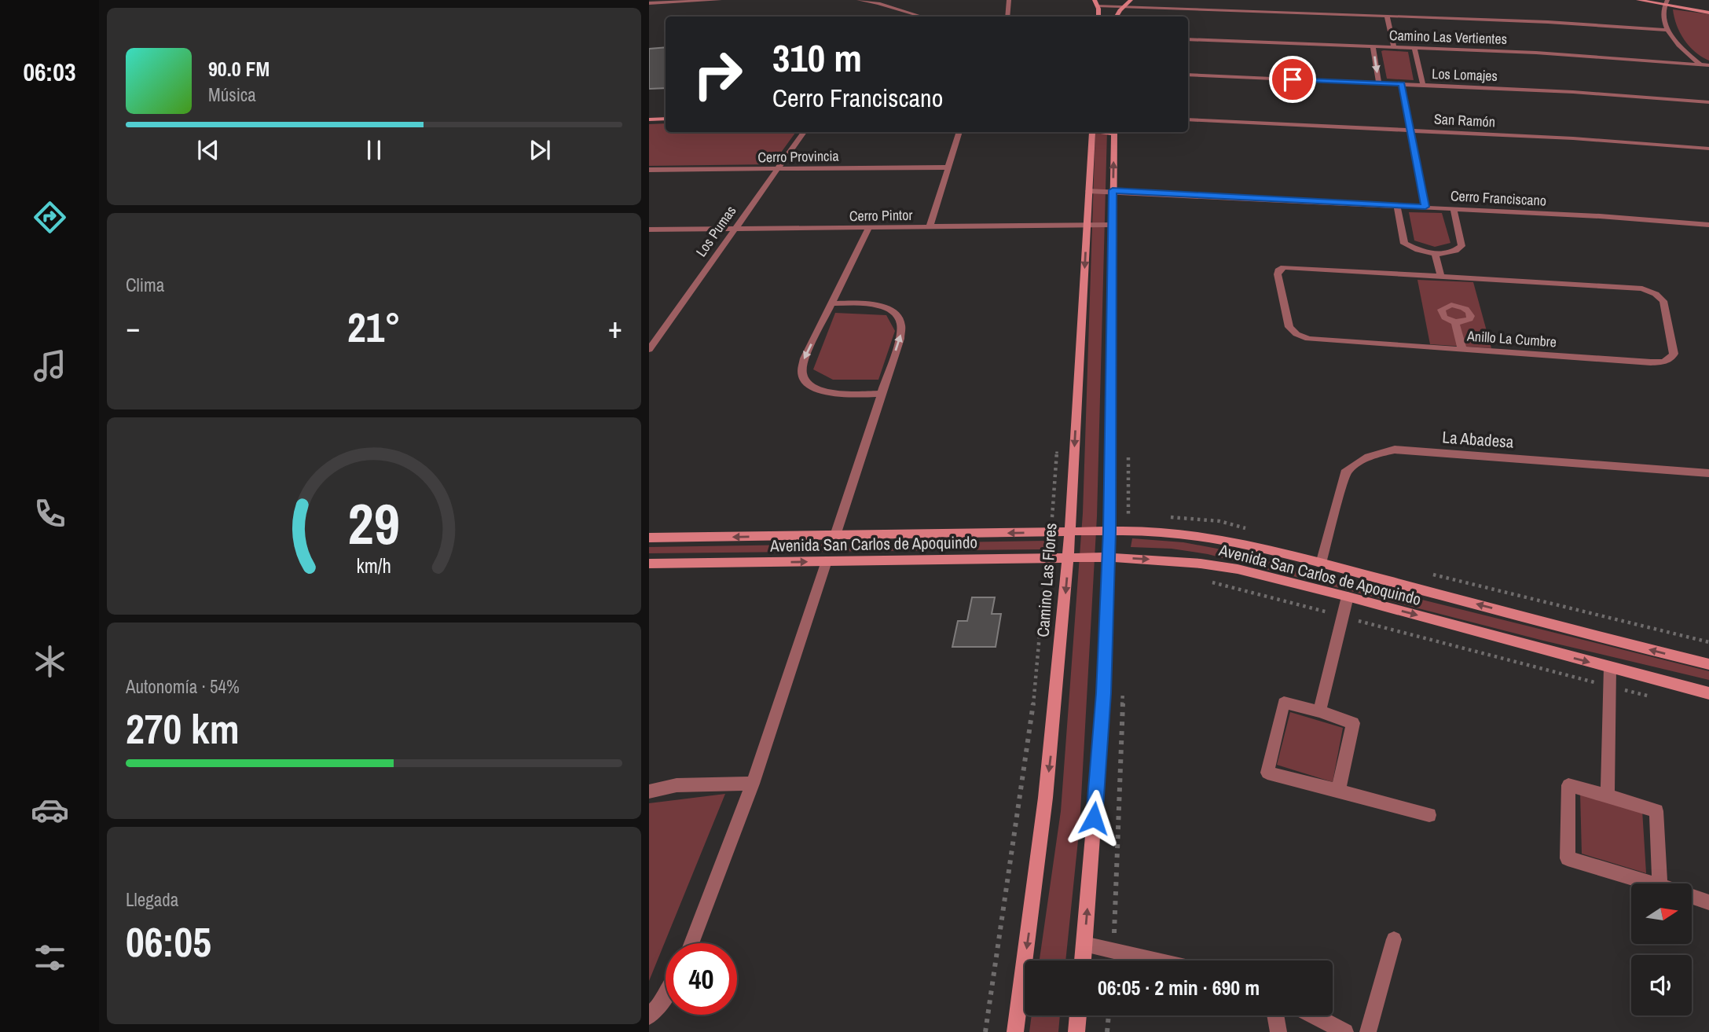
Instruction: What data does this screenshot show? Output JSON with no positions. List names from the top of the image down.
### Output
{
  "streets": {
    "street": [
      "Camino Las Vertientes",
      "Los Lomajes",
      "San Ramón",
      "Cerro Provincia",
      "Cerro Franciscano",
      "Cerro Pintor",
      "Los Pumas",
      "Anillo La Cumbre",
      "La Abadesa",
      "Avenida San Carlos de Apoquindo",
      "Camino Las Flores"
    ]
  },
  "crossings": [
    ["Cerro Provincia", "Los Pumas"],
    ["Cerro Franciscano", "Camino Las Flores"],
    ["Cerro Pintor", "Los Pumas"],
    ["Cerro Pintor", "Camino Las Flores"],
    ["La Abadesa", "Avenida San Carlos de Apoquindo"],
    ["Avenida San Carlos de Apoquindo", "Camino Las Flores"]
  ],
  "north": "right",
  "page": {
    "tabs": "06:03",
    "turn": ["310 m", "Cerro Franciscano"],
    "song": ["90.0 FM", "Música"],
    "tile": [
      "Clima",
      ["Autonomía · 54%", "270 km"],
      ["Llegada", "06:05"]
    ],
    "heat": ["−", "21°", "+"],
    "limit": "40",
    "trip": "06:05 · 2 min · 690 m",
    "gauge": ["29", "km/h"]
  }
}
